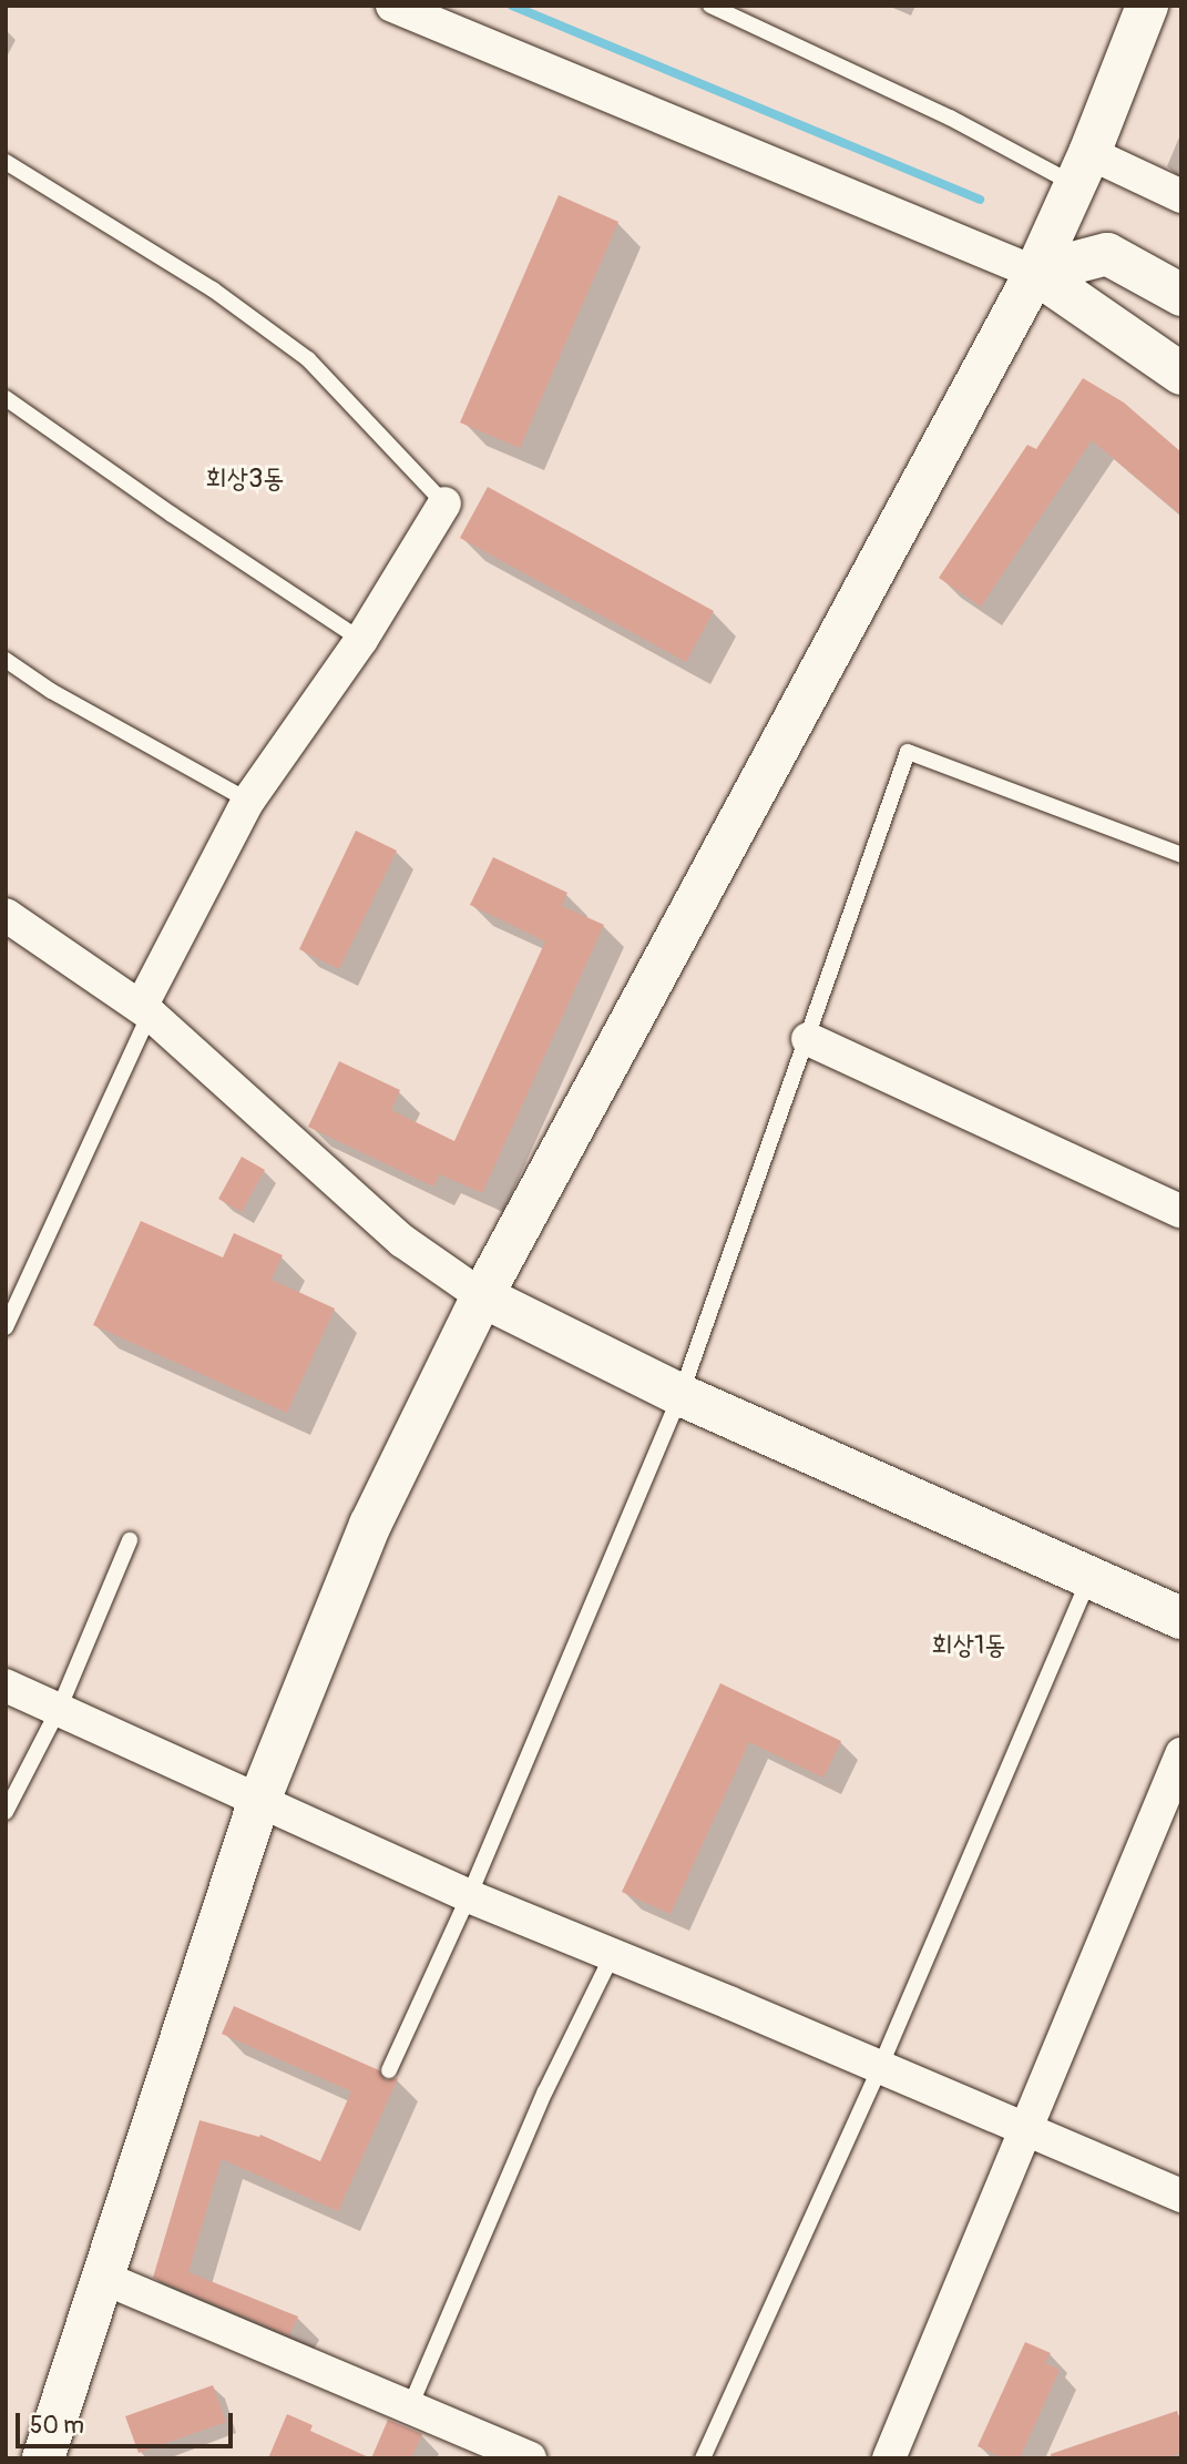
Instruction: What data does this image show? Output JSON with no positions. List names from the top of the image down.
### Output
{
  "districts": ["회상3동", "회상1동"],
  "scale_bar": "50 m"
}
